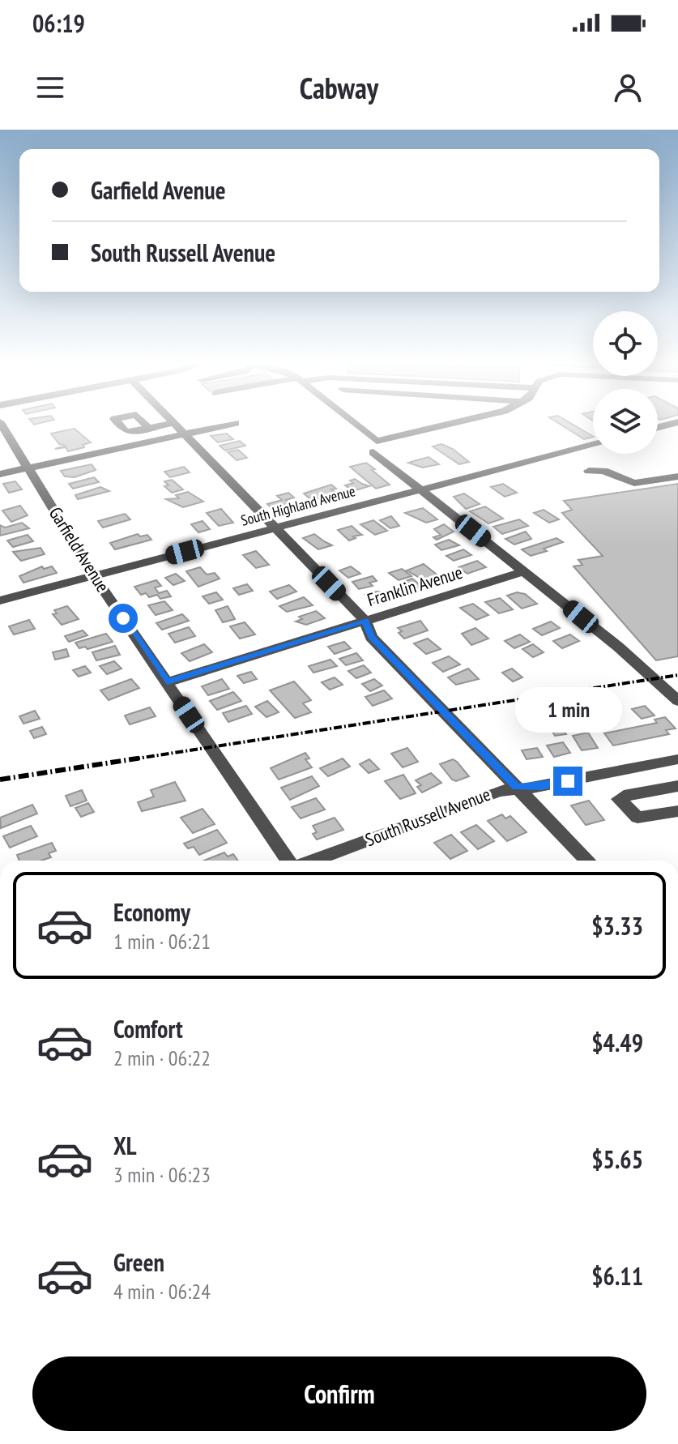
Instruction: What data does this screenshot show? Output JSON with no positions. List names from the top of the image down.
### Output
{
  "streets": {
    "street": [
      "South Highland Avenue",
      "Garfield Avenue",
      "Franklin Avenue",
      "South Russell Avenue"
    ]
  },
  "crossings": [
    ["South Highland Avenue", "Garfield Avenue"],
    ["Garfield Avenue", "Franklin Avenue"]
  ],
  "page": {
    "status": "06:19",
    "header": "Cabway",
    "banner": ["Garfield Avenue", "South Russell Avenue"],
    "bubble": "1 min",
    "list": [
      {
        "name": "Economy",
        "note": "1 min · 06:21",
        "value": "$3.33"
      },
      {
        "name": "Comfort",
        "note": "2 min · 06:22",
        "value": "$4.49"
      },
      {
        "name": "XL",
        "note": "3 min · 06:23",
        "value": "$5.65"
      },
      {
        "name": "Green",
        "note": "4 min · 06:24",
        "value": "$6.11"
      }
    ],
    "buttons": "Confirm"
  }
}
